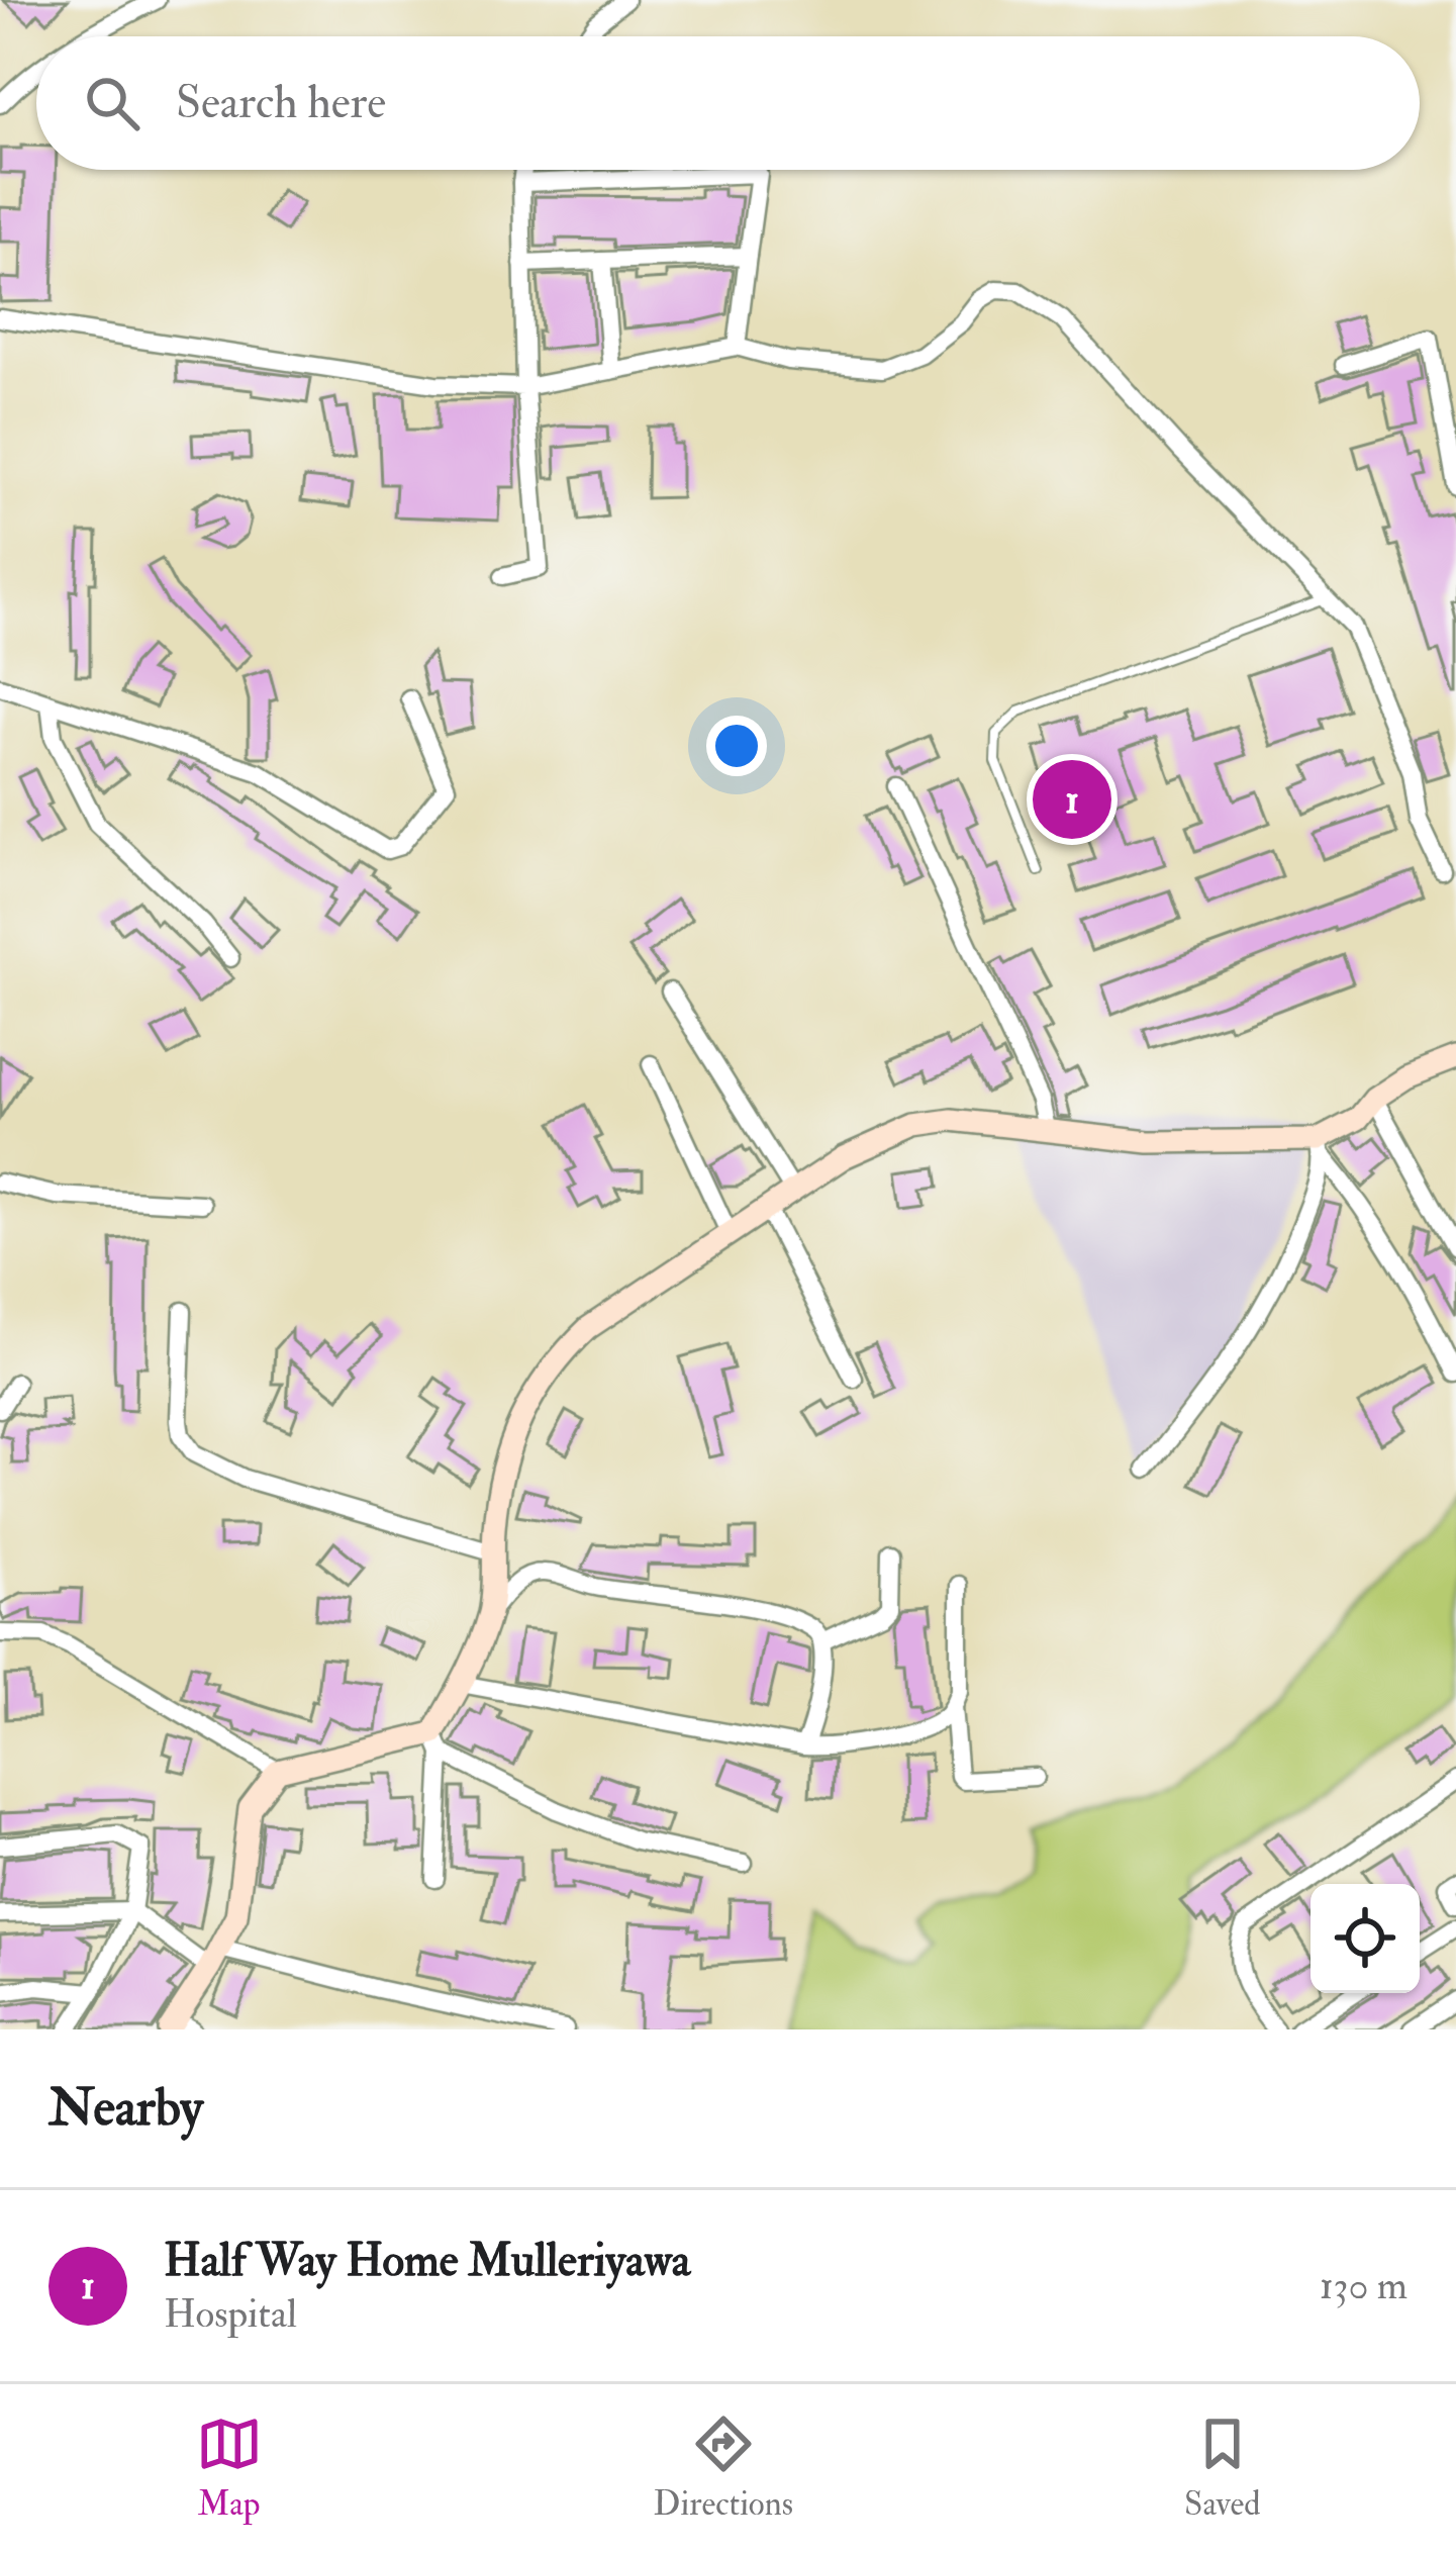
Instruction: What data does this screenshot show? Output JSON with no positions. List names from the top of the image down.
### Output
{
  "page": {
    "search": "Search here",
    "pins": "1",
    "heading": "Nearby",
    "list": [
      {
        "mark": "1",
        "name": "Half Way Home Mulleriyawa",
        "note": "Hospital",
        "value": "130 m"
      }
    ],
    "nav": ["Map", "Directions", "Saved"]
  }
}
